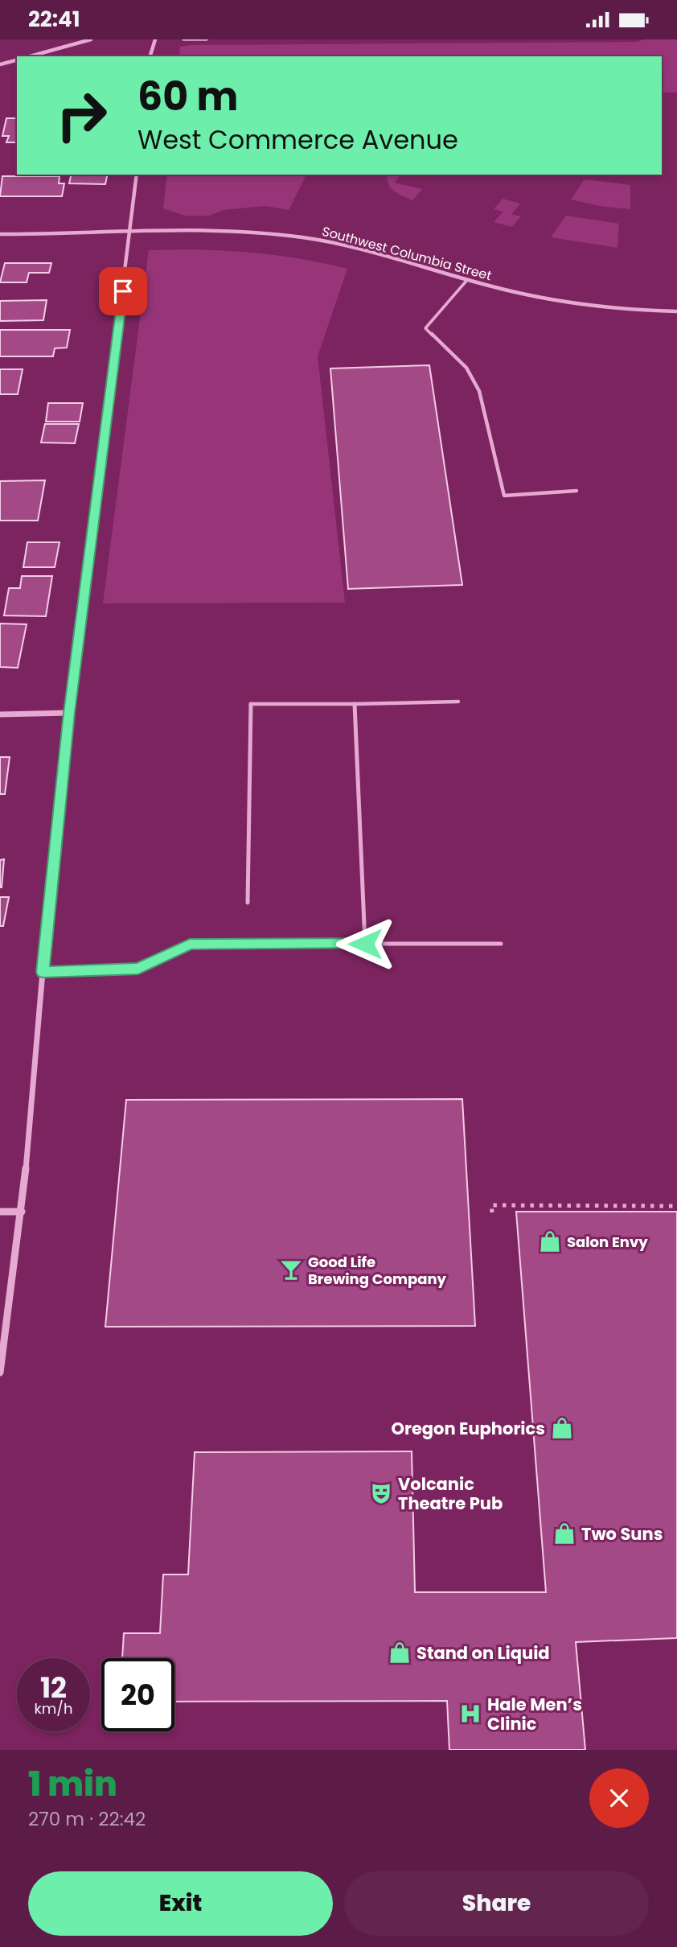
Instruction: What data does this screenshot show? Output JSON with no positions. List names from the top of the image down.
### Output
{
  "streets": {
    "street": ["Southwest Columbia Street"]
  },
  "places": {
    "shop": [
      "Salon Envy",
      "Oregon Euphorics",
      "Two Suns",
      "Stand on Liquid"
    ],
    "bar": ["Good Life Brewing Company"],
    "theatre": ["Volcanic Theatre Pub"],
    "hospital": ["Hale Men’s Clinic"]
  },
  "page": {
    "status": "22:41",
    "turn": ["60 m", "West Commerce Avenue"],
    "speed": "12 km/h",
    "limit": "20",
    "heading": ["1 min", "270 m · 22:42"],
    "buttons": ["Exit", "Share"]
  }
}
